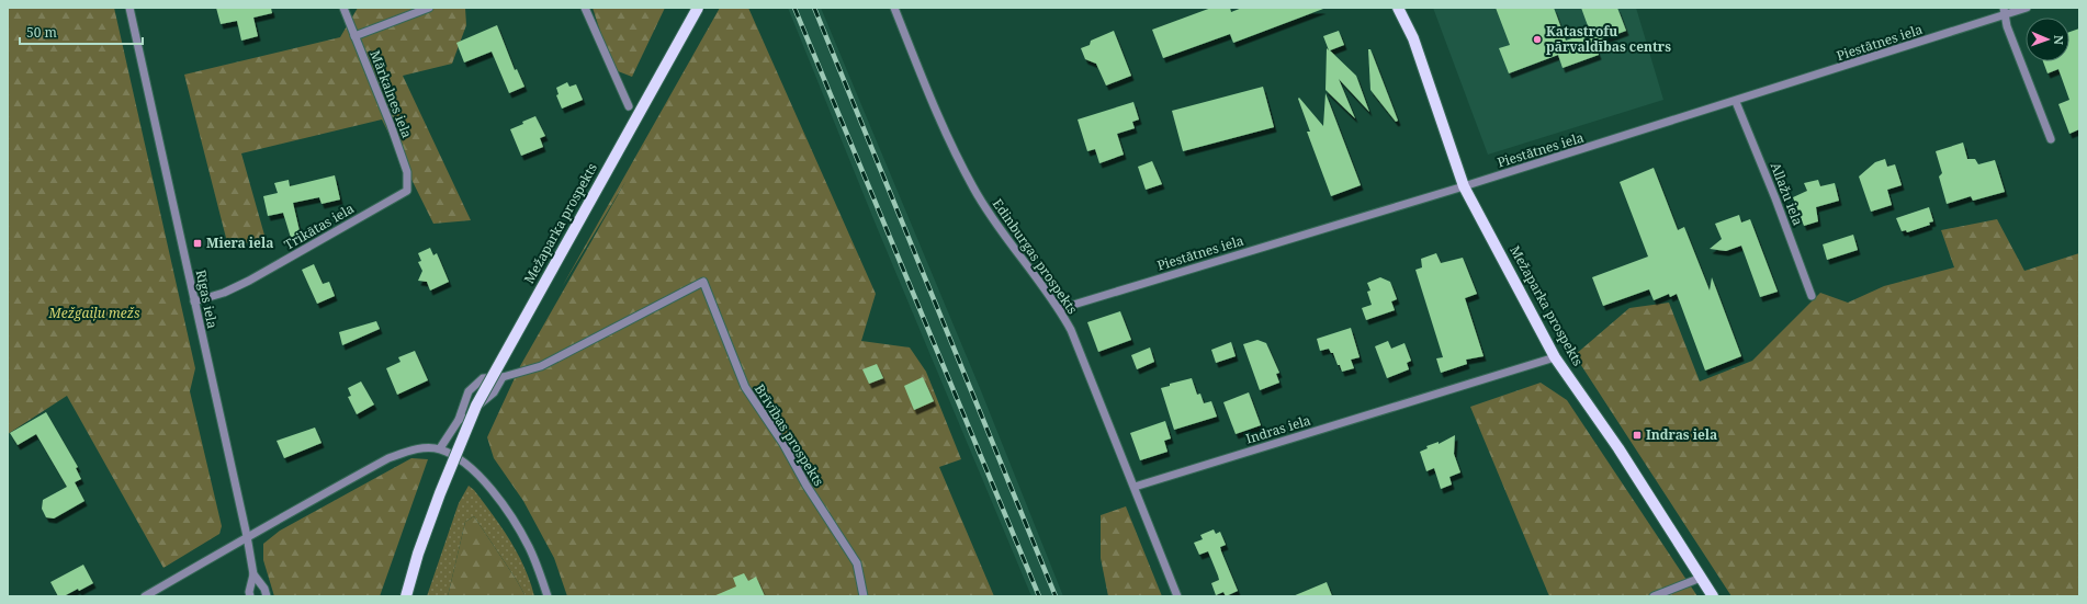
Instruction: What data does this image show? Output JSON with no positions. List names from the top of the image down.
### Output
{
  "streets": {
    "main road": ["Mežaparka prospekts"],
    "street": [
      "Piestātnes iela",
      "Mārkalnes iela",
      "Allažu iela",
      "Trikātas iela",
      "Edinburgas prospekts",
      "Rīgas iela",
      "Indras iela",
      "Brīvības prospekts"
    ]
  },
  "crossings": [
    ["Piestātnes iela", "Allažu iela"],
    ["Piestātnes iela", "Mežaparka prospekts"],
    ["Piestātnes iela", "Edinburgas prospekts"],
    ["Mārkalnes iela", "Trikātas iela"],
    ["Mežaparka prospekts", "Indras iela"],
    ["Trikātas iela", "Rīgas iela"],
    ["Edinburgas prospekts", "Indras iela"]
  ],
  "parks": ["Mežgaiļu mežs"],
  "places": {
    "other": ["Katastrofu pārvaldības centrs"],
    "transit": ["Miera iela", "Indras iela"]
  },
  "scale_bar": "50 m",
  "north": "right"
}
